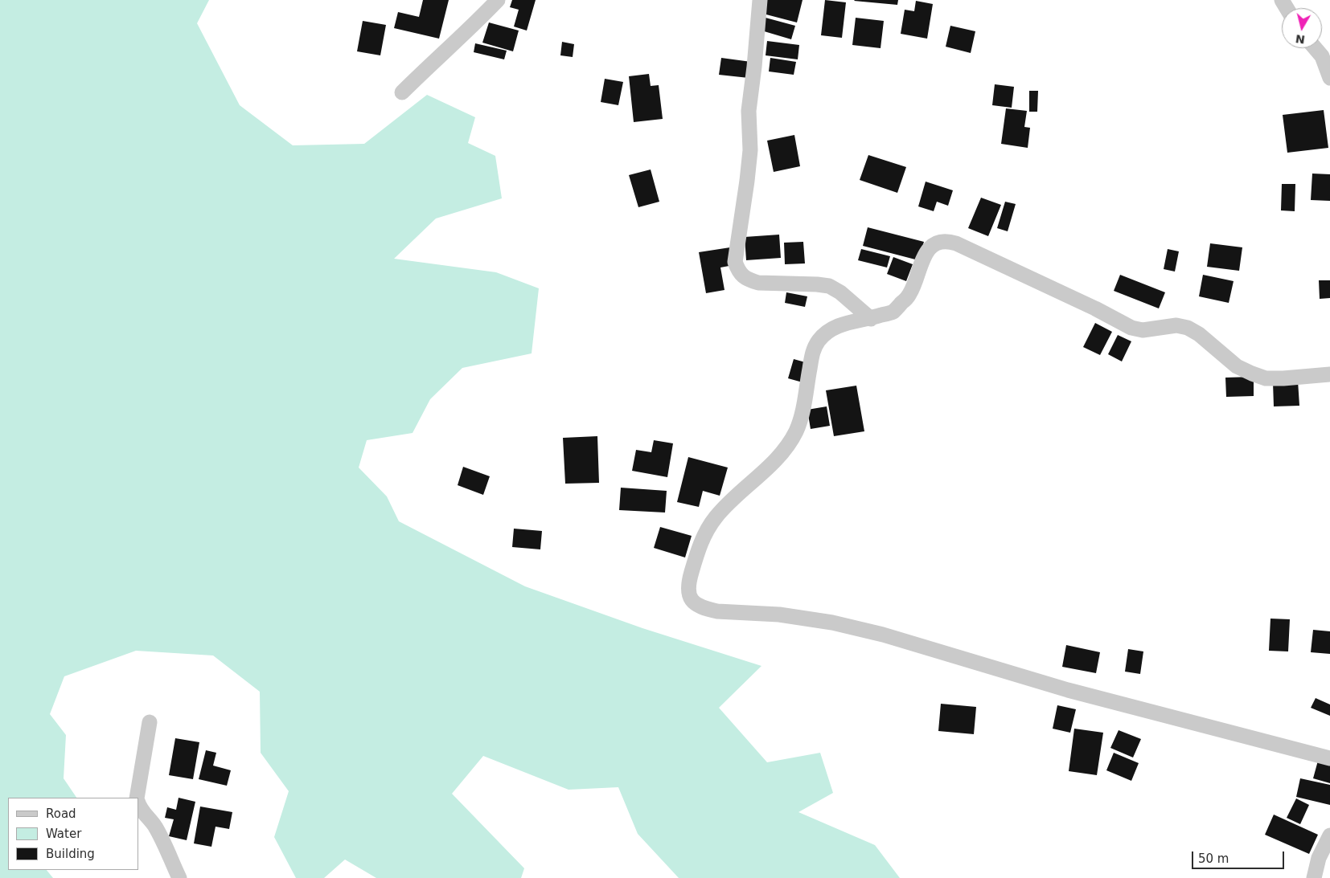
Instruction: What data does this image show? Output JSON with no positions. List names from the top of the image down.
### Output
{
  "legend": ["Road", "Water", "Building"],
  "scale_bar": "50 m",
  "north": "bottom"
}
